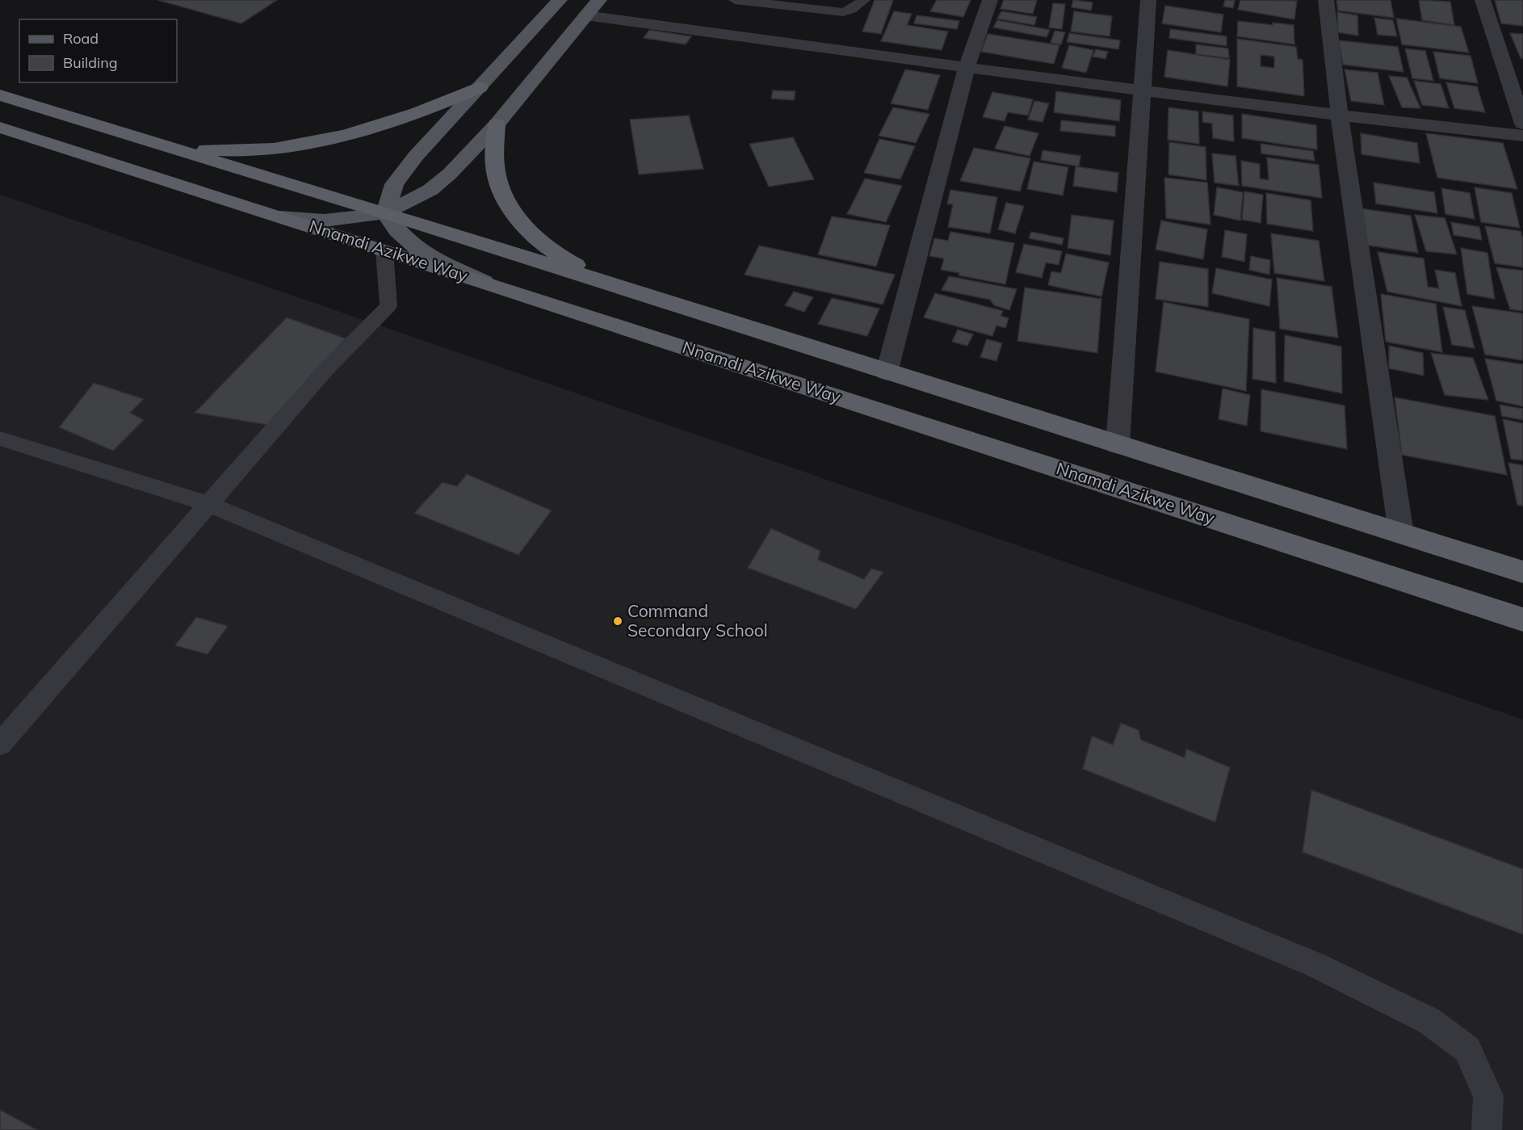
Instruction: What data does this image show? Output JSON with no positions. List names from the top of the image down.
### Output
{
  "streets": {
    "highway": ["Nnamdi Azikwe Way"]
  },
  "places": ["Command Secondary School"],
  "legend": ["Road", "Building"]
}
